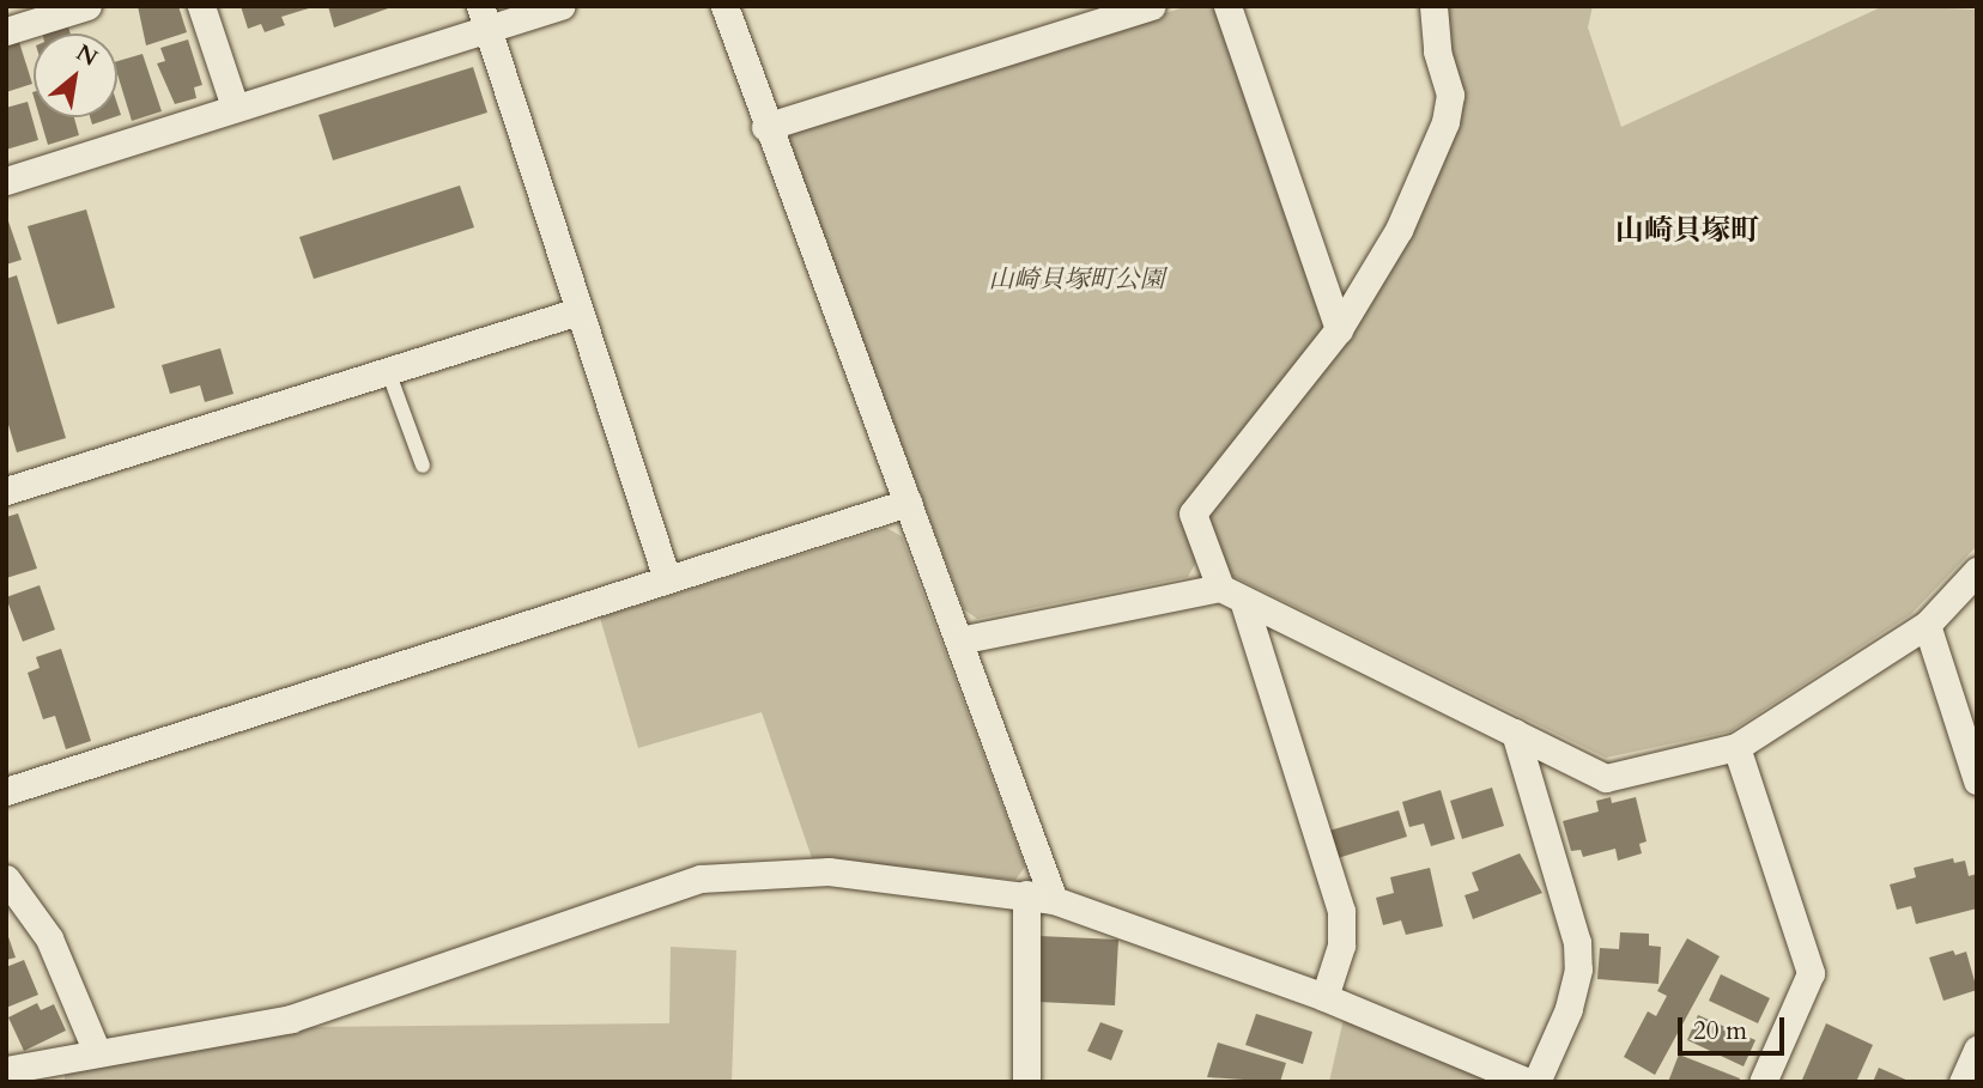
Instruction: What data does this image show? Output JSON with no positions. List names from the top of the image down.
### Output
{
  "districts": ["山崎貝塚町"],
  "parks": ["山崎貝塚町公園"],
  "scale_bar": "20 m",
  "north": "top right"
}
